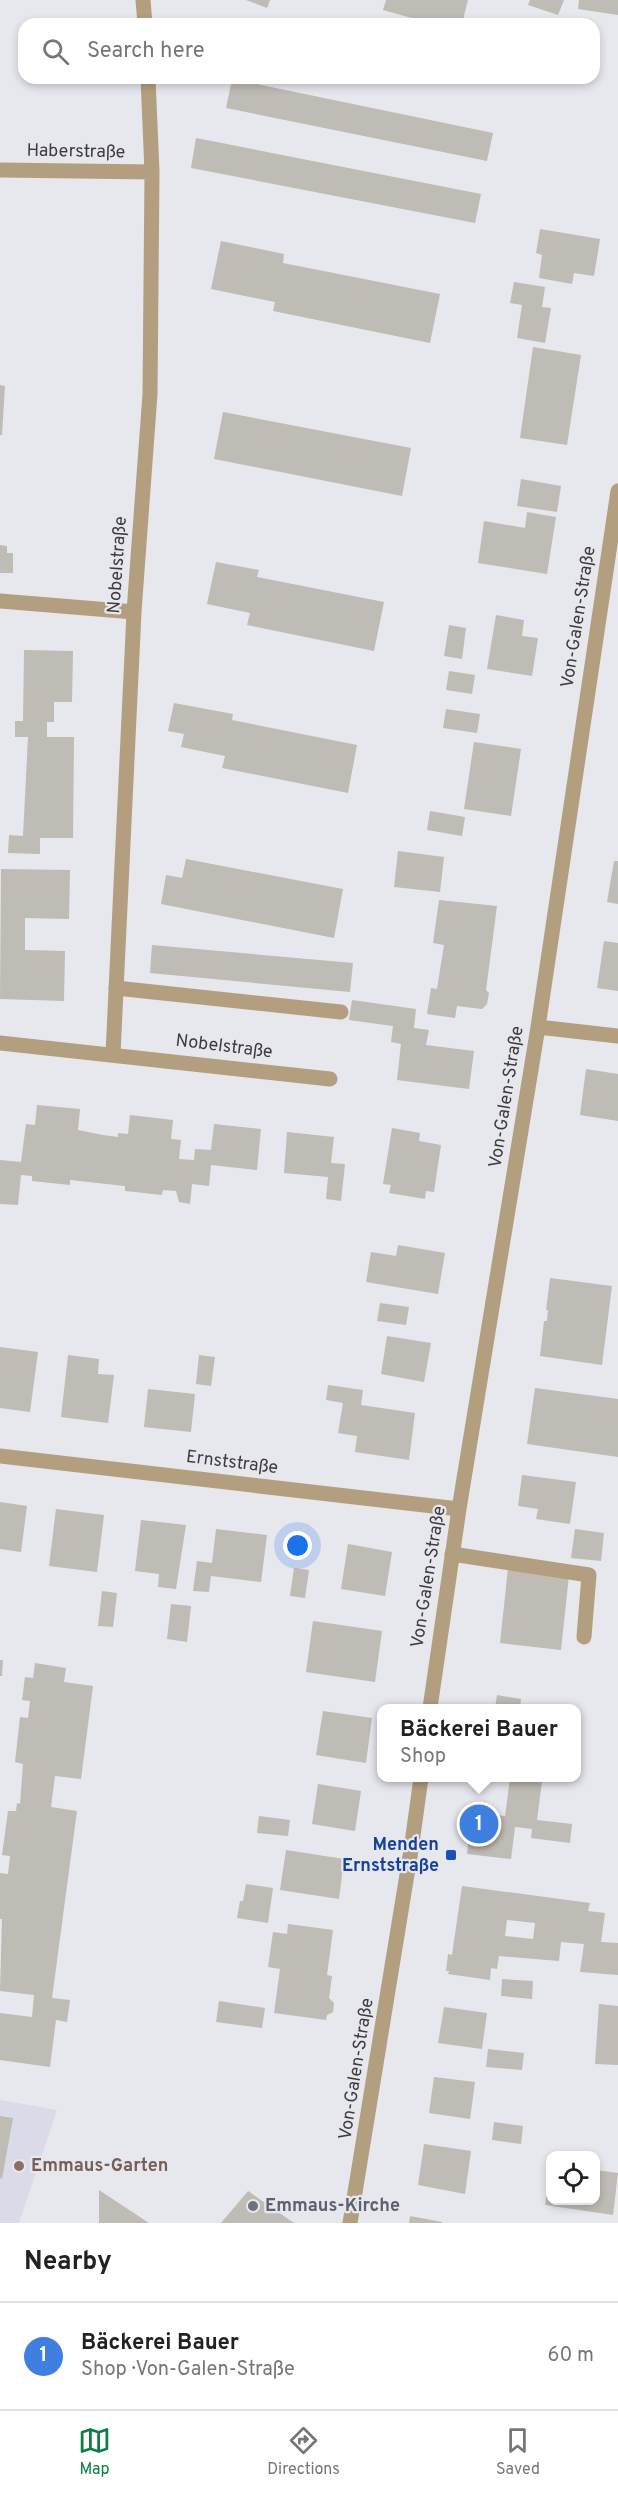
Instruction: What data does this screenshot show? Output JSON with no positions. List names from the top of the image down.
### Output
{
  "streets": {
    "street": [
      "Haberstraße",
      "Nobelstraße",
      "Von-Galen-Straße",
      "Ernststraße"
    ]
  },
  "crossings": [
    ["Haberstraße", "Nobelstraße"],
    ["Von-Galen-Straße", "Ernststraße"]
  ],
  "places": {
    "transit": ["Menden Ernststraße"],
    "other": ["Emmaus-Garten", "Emmaus-Kirche"]
  },
  "page": {
    "search": "Search here",
    "popup": ["Bäckerei Bauer", "Shop"],
    "pins": "1",
    "heading": "Nearby",
    "list": [
      {
        "mark": "1",
        "name": "Bäckerei Bauer",
        "note": "Shop · Von-Galen-Straße",
        "value": "60 m"
      }
    ],
    "nav": ["Map", "Directions", "Saved"]
  }
}
